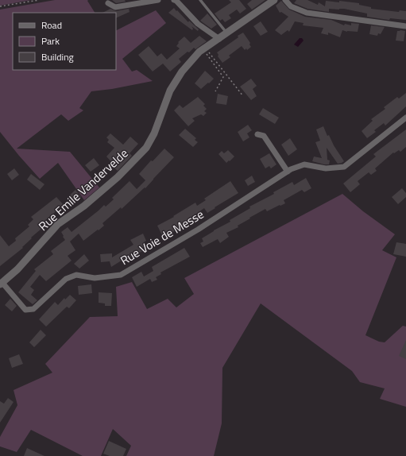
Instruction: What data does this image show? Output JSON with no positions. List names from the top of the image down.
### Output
{
  "streets": {
    "street": ["Rue Emile Vandervelde", "Rue Voie de Messe"]
  },
  "crossings": [
    ["Rue Emile Vandervelde", "Rue Voie de Messe"]
  ],
  "legend": ["Road", "Park", "Building"]
}
